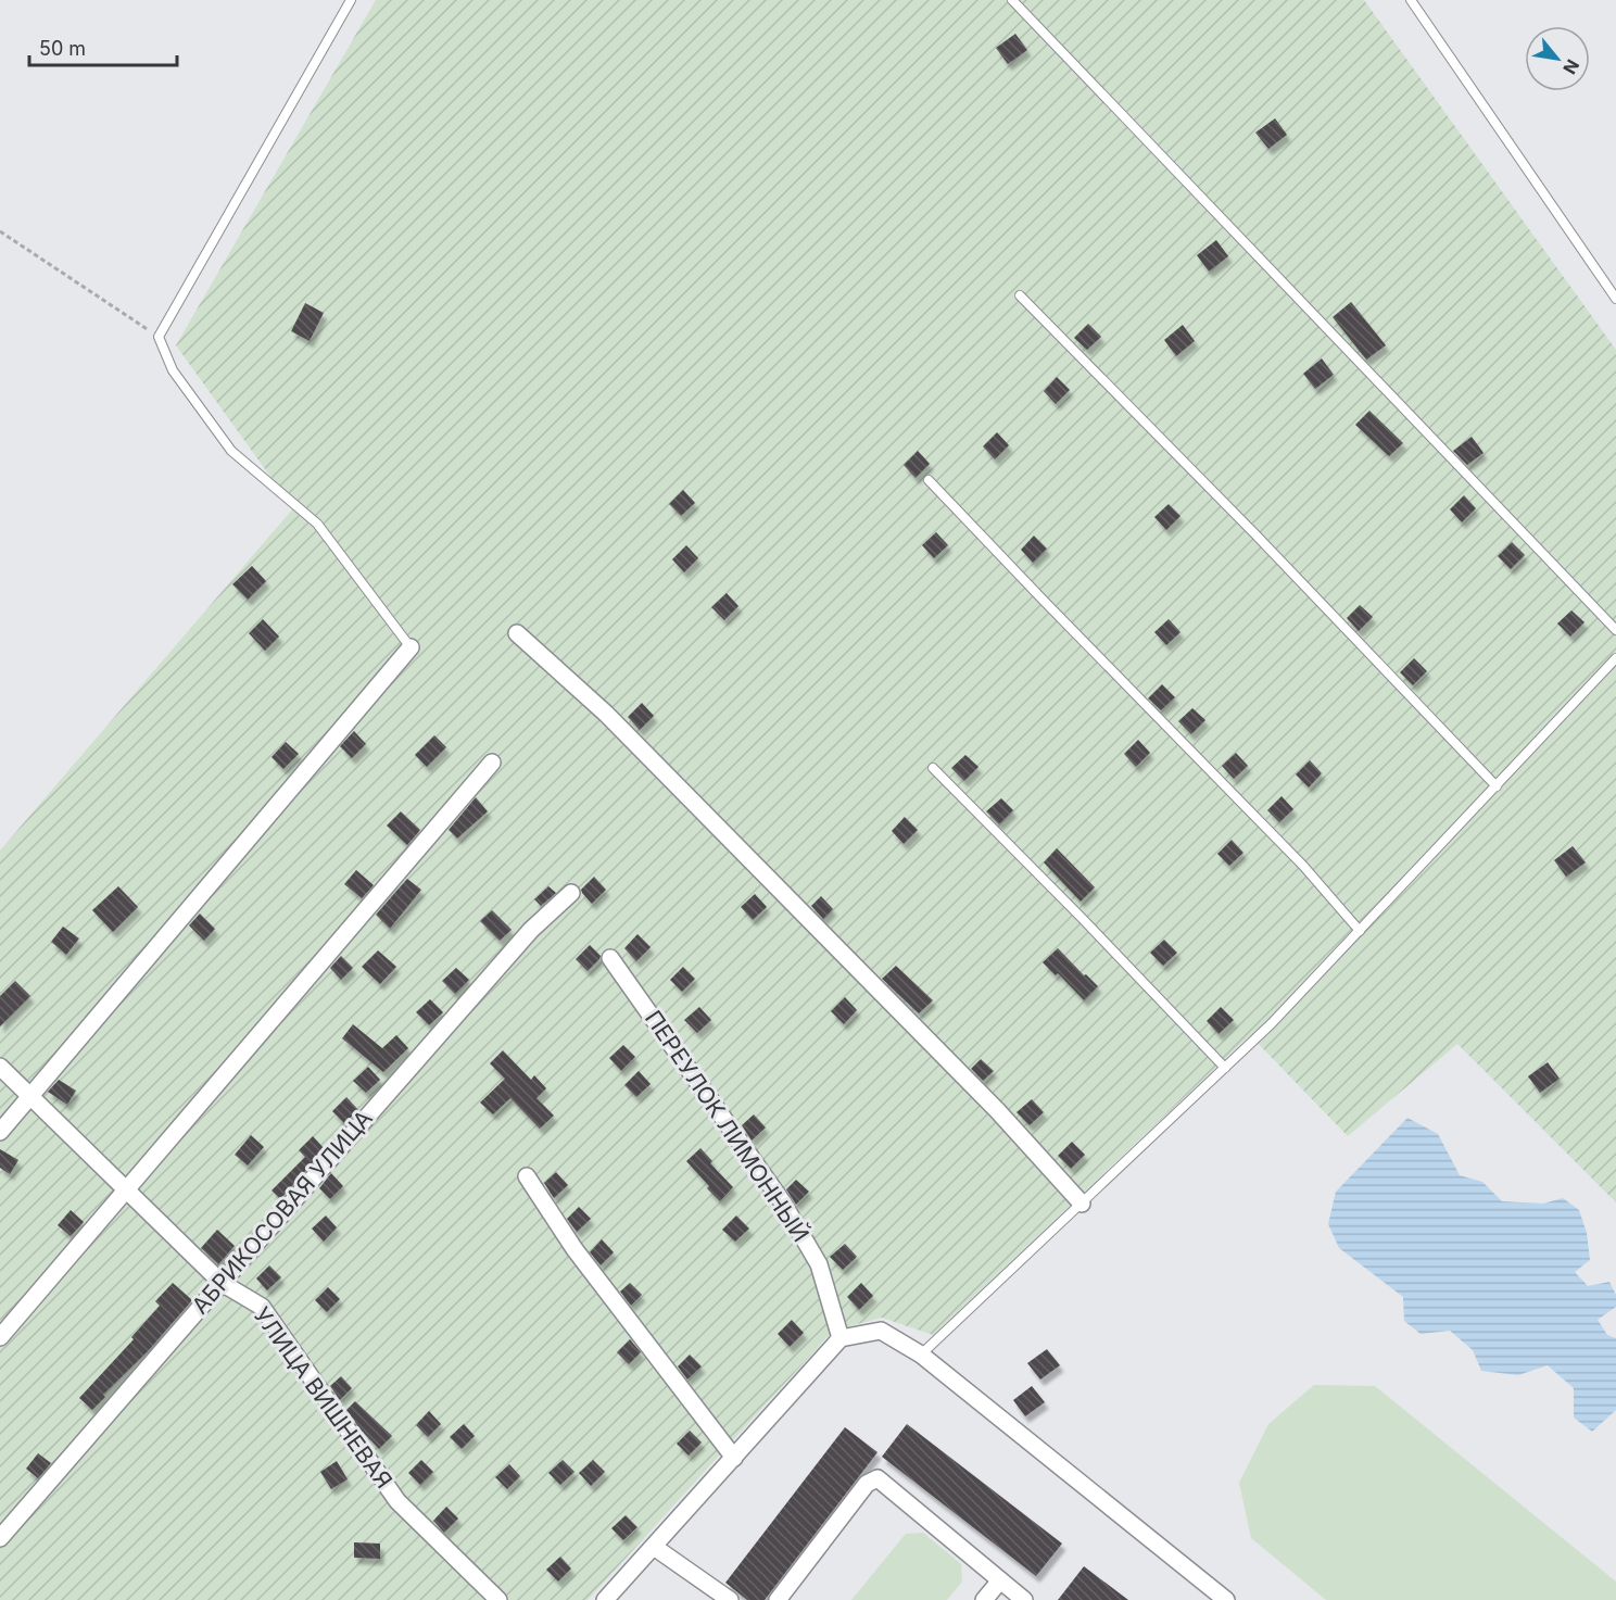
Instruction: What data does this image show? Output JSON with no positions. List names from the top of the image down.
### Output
{
  "streets": {
    "street": ["ПЕРЕУЛОК ЛИМОННЫЙ", "АБРИКОСОВАЯ УЛИЦА", "УЛИЦА ВИШНЕВАЯ"]
  },
  "crossings": [
    ["АБРИКОСОВАЯ УЛИЦА", "УЛИЦА ВИШНЕВАЯ"]
  ],
  "scale_bar": "50 m",
  "north": "bottom right"
}
